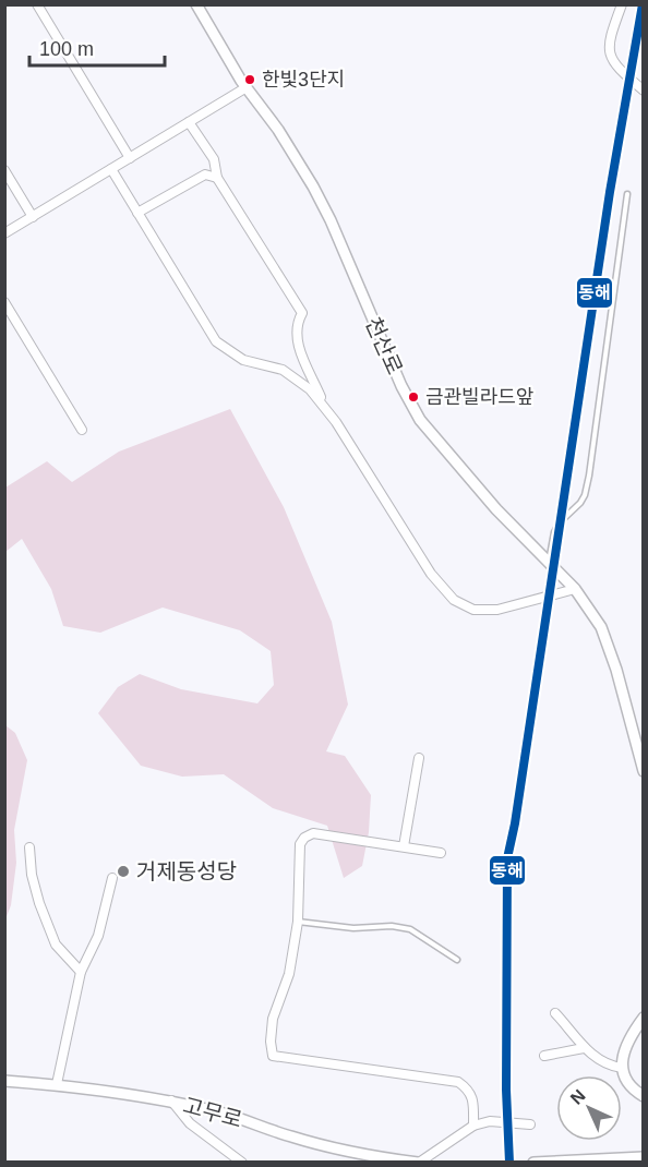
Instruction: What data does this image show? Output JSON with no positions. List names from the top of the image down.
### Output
{
  "streets": {
    "street": ["천산로", "고무로"]
  },
  "places": ["한빛3단지", "금관빌라드앞", "거제동성당"],
  "lines": ["transit line 동해"],
  "scale_bar": "100 m",
  "north": "top left"
}
